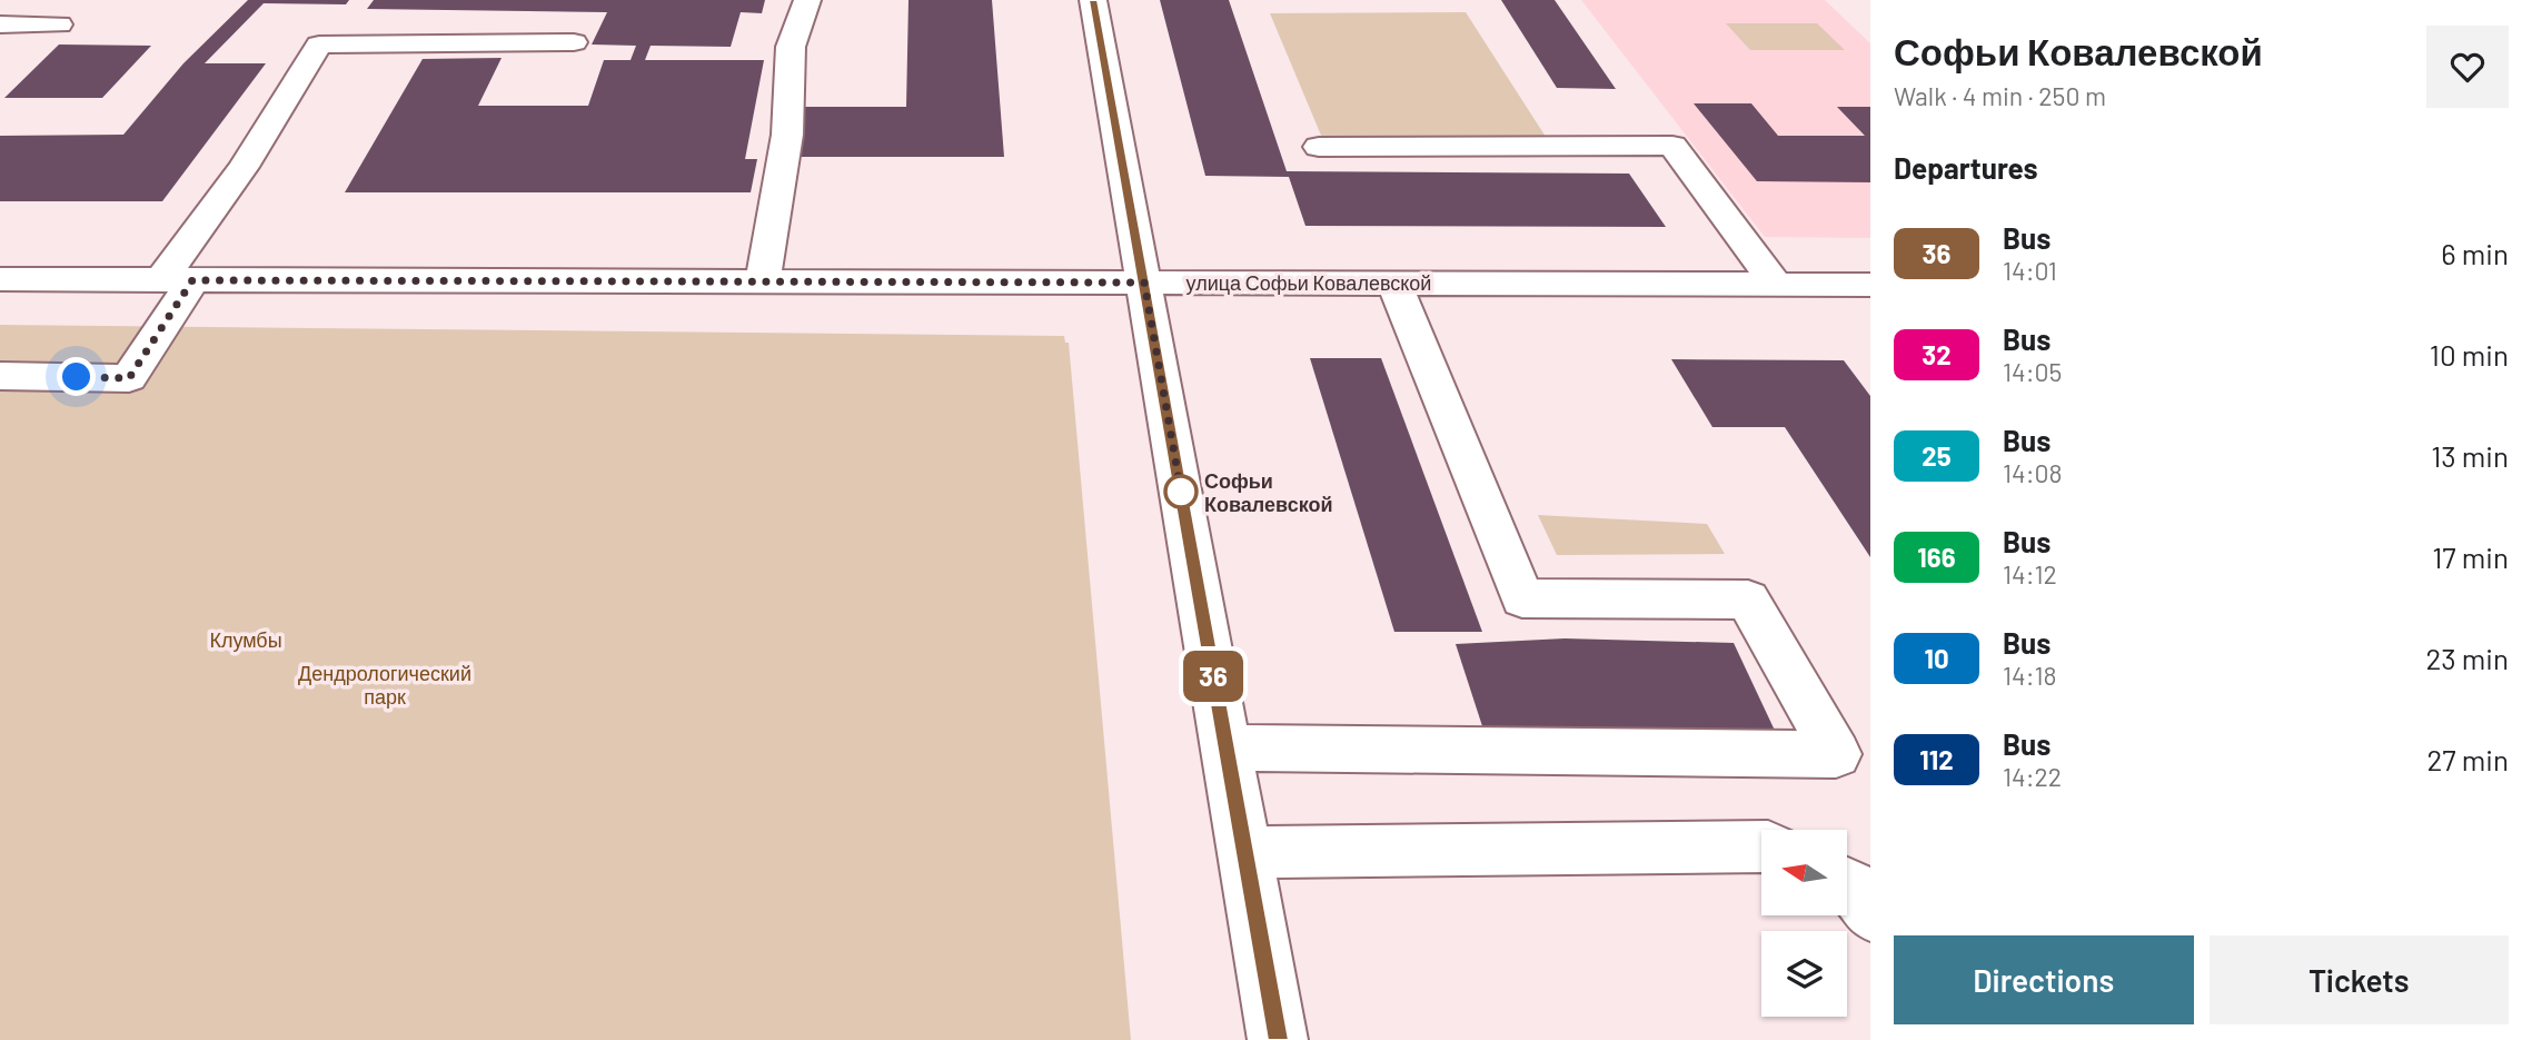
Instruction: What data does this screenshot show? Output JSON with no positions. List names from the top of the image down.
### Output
{
  "streets": {
    "street": ["улица Софьи Ковалевской"]
  },
  "parks": ["Клумбы", "Дендрологический парк"],
  "places": ["Софьи Ковалевской"],
  "lines": ["bus line 36"],
  "north": "left",
  "page": {
    "on_map": "36",
    "heading": [
      ["Софьи Ковалевской", "Walk · 4 min · 250 m"],
      "Departures"
    ],
    "list": [
      {
        "mark": "36",
        "name": "Bus",
        "note": "14:01",
        "value": "6 min"
      },
      {
        "mark": "32",
        "name": "Bus",
        "note": "14:05",
        "value": "10 min"
      },
      {
        "mark": "25",
        "name": "Bus",
        "note": "14:08",
        "value": "13 min"
      },
      {
        "mark": "166",
        "name": "Bus",
        "note": "14:12",
        "value": "17 min"
      },
      {
        "mark": "10",
        "name": "Bus",
        "note": "14:18",
        "value": "23 min"
      },
      {
        "mark": "112",
        "name": "Bus",
        "note": "14:22",
        "value": "27 min"
      }
    ],
    "buttons": ["Directions", "Tickets"]
  }
}
